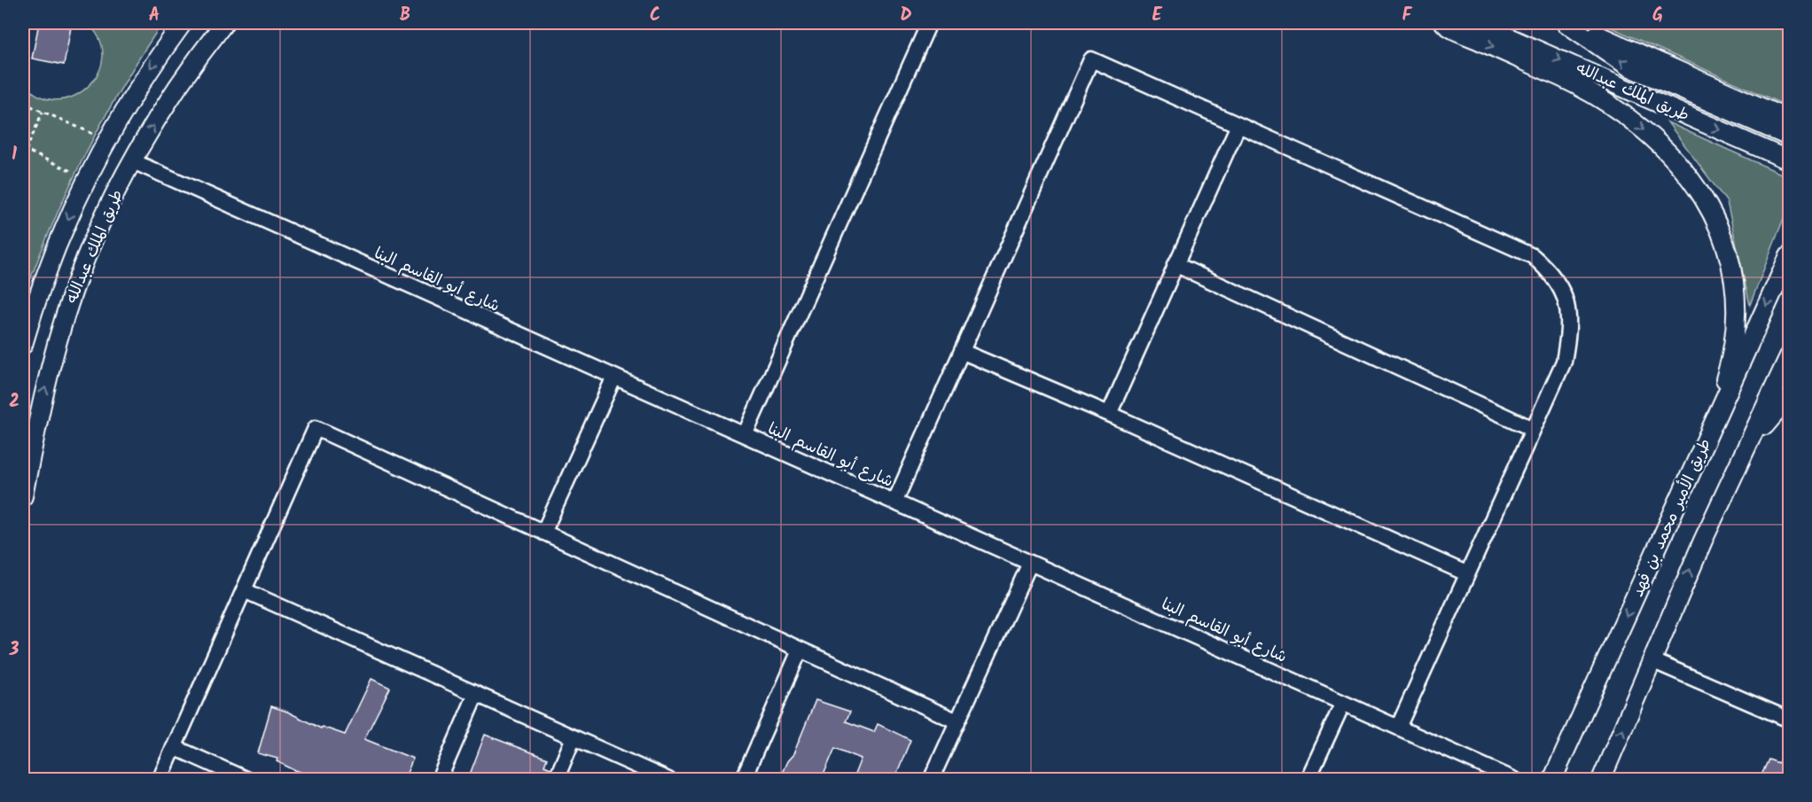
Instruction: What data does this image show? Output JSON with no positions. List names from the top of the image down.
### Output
{
  "streets": {
    "street": ["طريق الملك عبدالله", "شارع أبو القاسم البنا", "طريق الأمير محمد بن فهد"]
  },
  "crossings": [
    ["طريق الملك عبدالله", "شارع أبو القاسم البنا"]
  ],
  "grid": {
    "columns": [
      "A",
      "B",
      "C",
      "D",
      "E",
      "F",
      "G"
    ],
    "rows": ["1", "2", "3"]
  }
}
